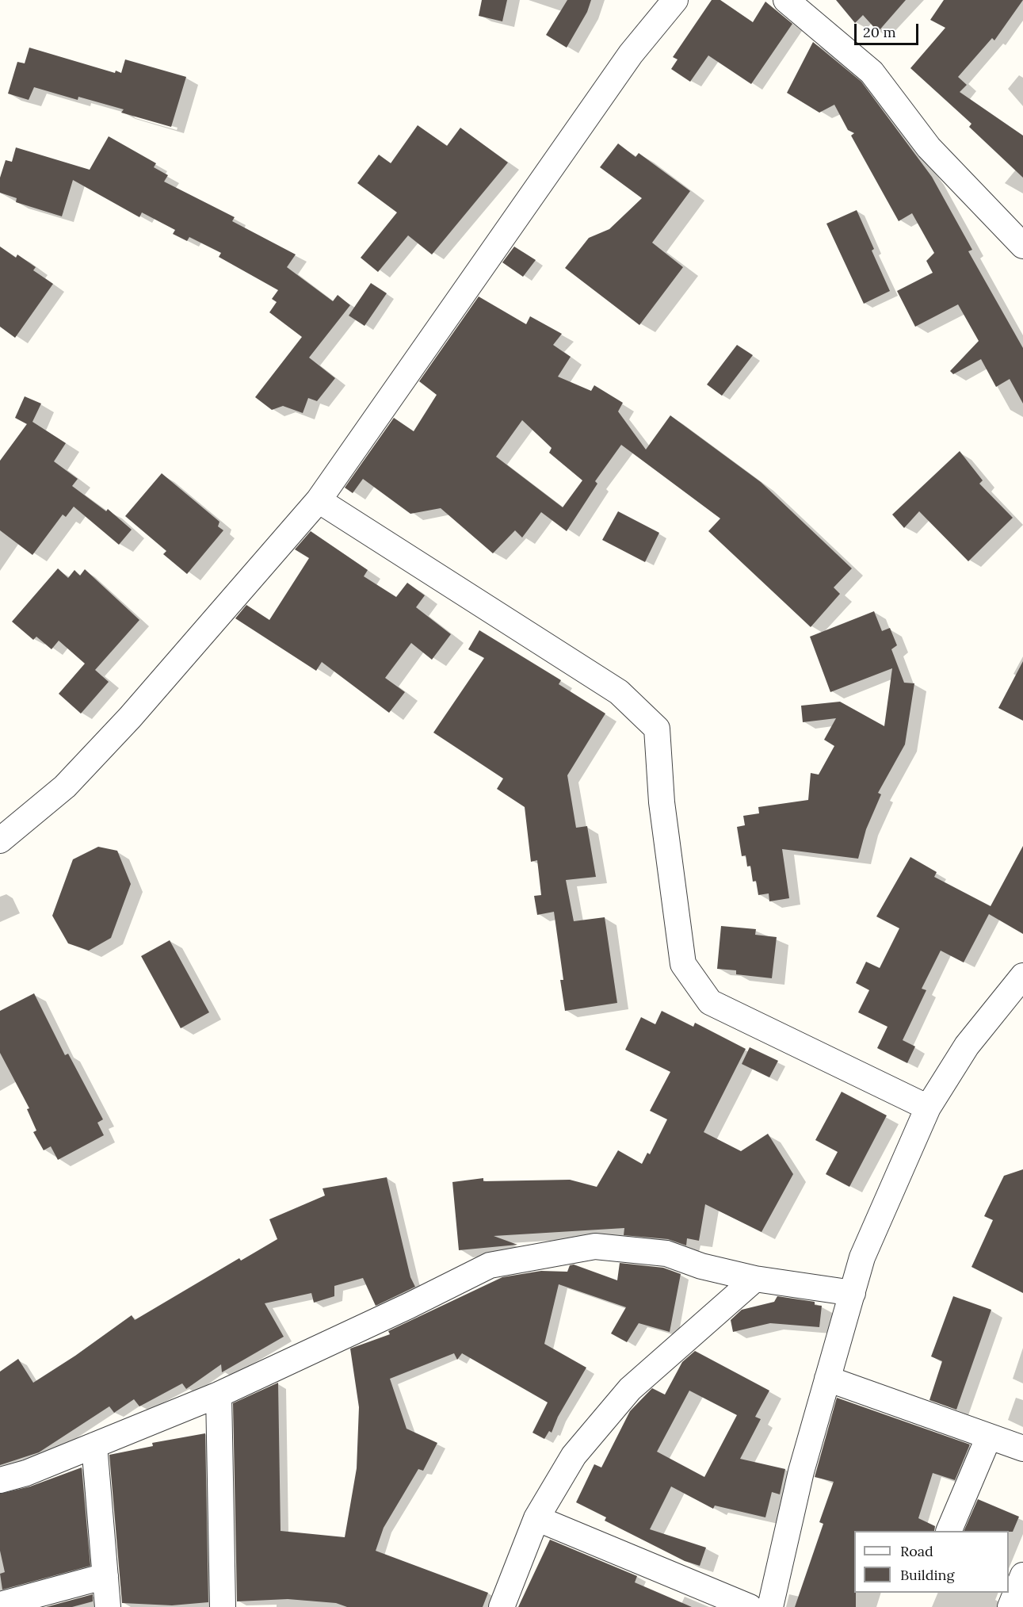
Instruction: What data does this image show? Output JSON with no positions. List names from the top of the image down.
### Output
{
  "legend": ["Road", "Building"],
  "scale_bar": "20 m"
}
